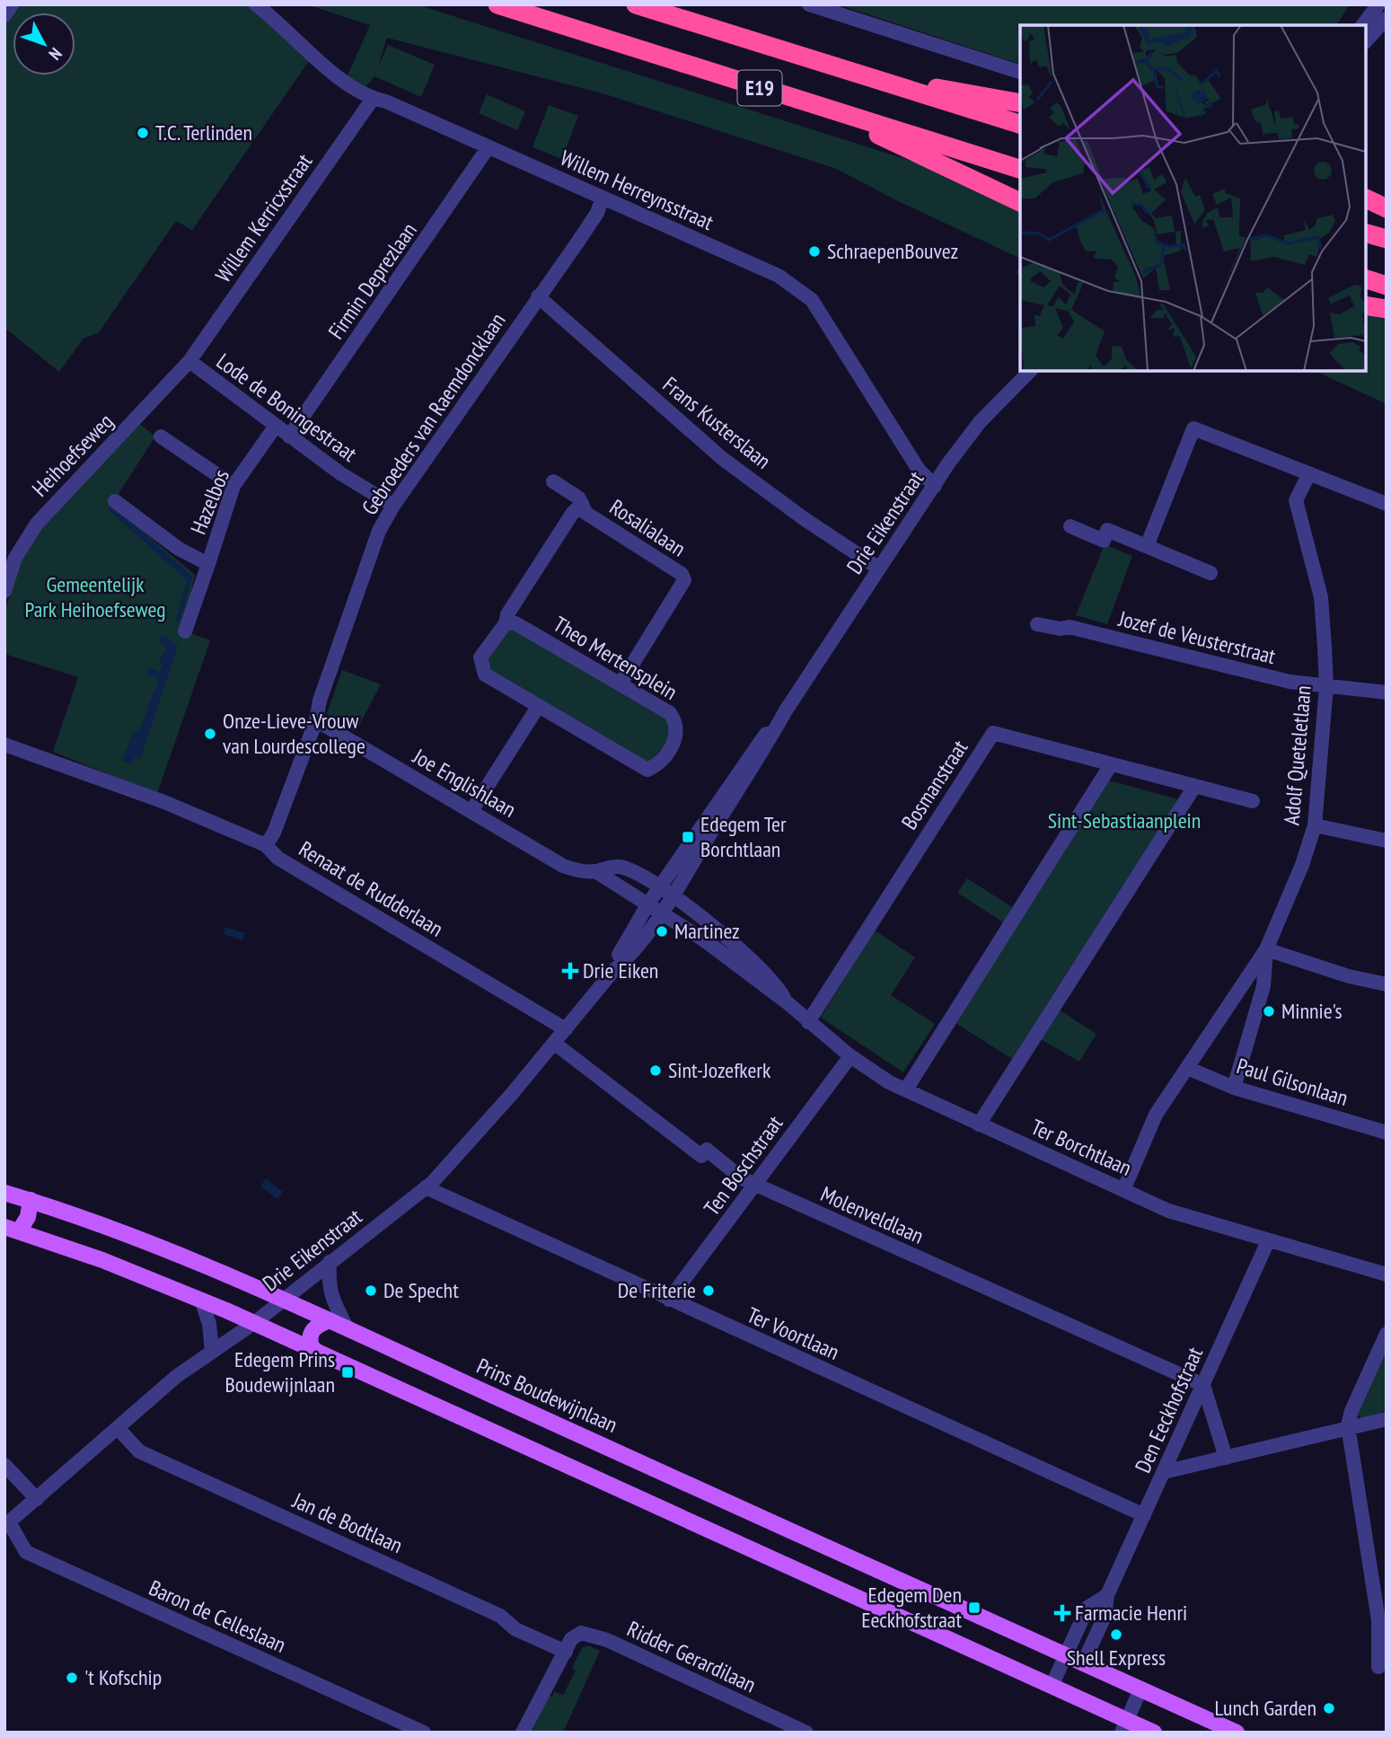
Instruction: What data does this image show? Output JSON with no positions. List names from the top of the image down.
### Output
{
  "streets": {
    "highway": ["E19"],
    "main road": ["Prins Boudewijnlaan"],
    "street": [
      "Willem Herreynsstraat",
      "Willem Kerricxstraat",
      "Firmin Deprezlaan",
      "Lode de Boningestraat",
      "Gebroeders van Raemdoncklaan",
      "Frans Kusterslaan",
      "Heihoefseweg",
      "Hazelbos",
      "Drie Eikenstraat",
      "Rosalialaan",
      "Jozef de Veusterstraat",
      "Theo Mertensplein",
      "Adolf Queteletlaan",
      "Joe Englishlaan",
      "Bosmanstraat",
      "Renaat de Rudderlaan",
      "Paul Gilsonlaan",
      "Ter Borchtlaan",
      "Ten Boschstraat",
      "Molenveldlaan",
      "Ter Voortlaan",
      "Den Eeckhofstraat",
      "Jan de Bodtlaan",
      "Baron de Celleslaan",
      "Ridder Gerardilaan"
    ]
  },
  "crossings": [
    ["Willem Herreynsstraat", "Willem Kerricxstraat"],
    ["Willem Herreynsstraat", "Firmin Deprezlaan"],
    ["Willem Herreynsstraat", "Gebroeders van Raemdoncklaan"],
    ["Willem Herreynsstraat", "Drie Eikenstraat"],
    ["Willem Kerricxstraat", "Lode de Boningestraat"],
    ["Willem Kerricxstraat", "Heihoefseweg"],
    ["Firmin Deprezlaan", "Lode de Boningestraat"],
    ["Lode de Boningestraat", "Gebroeders van Raemdoncklaan"],
    ["Lode de Boningestraat", "Heihoefseweg"],
    ["Lode de Boningestraat", "Hazelbos"],
    ["Gebroeders van Raemdoncklaan", "Frans Kusterslaan"],
    ["Gebroeders van Raemdoncklaan", "Joe Englishlaan"],
    ["Gebroeders van Raemdoncklaan", "Renaat de Rudderlaan"],
    ["Frans Kusterslaan", "Drie Eikenstraat"],
    ["Drie Eikenstraat", "Joe Englishlaan"],
    ["Drie Eikenstraat", "Renaat de Rudderlaan"],
    ["Drie Eikenstraat", "Ter Borchtlaan"],
    ["Drie Eikenstraat", "Molenveldlaan"],
    ["Drie Eikenstraat", "Ter Voortlaan"],
    ["Drie Eikenstraat", "Prins Boudewijnlaan"],
    ["Drie Eikenstraat", "Jan de Bodtlaan"],
    ["Drie Eikenstraat", "Baron de Celleslaan"],
    ["Rosalialaan", "Theo Mertensplein"],
    ["Jozef de Veusterstraat", "Adolf Queteletlaan"],
    ["Adolf Queteletlaan", "Paul Gilsonlaan"],
    ["Adolf Queteletlaan", "Ter Borchtlaan"],
    ["Joe Englishlaan", "Ter Borchtlaan"],
    ["Bosmanstraat", "Ter Borchtlaan"],
    ["Ter Borchtlaan", "Ten Boschstraat"],
    ["Ter Borchtlaan", "Den Eeckhofstraat"],
    ["Ten Boschstraat", "Molenveldlaan"],
    ["Ten Boschstraat", "Ter Voortlaan"],
    ["Molenveldlaan", "Den Eeckhofstraat"],
    ["Ter Voortlaan", "Den Eeckhofstraat"],
    ["Prins Boudewijnlaan", "Den Eeckhofstraat"],
    ["Jan de Bodtlaan", "Ridder Gerardilaan"]
  ],
  "parks": ["Gemeentelijk Park Heihoefseweg", "Sint-Sebastiaanplein"],
  "places": {
    "other": [
      "T.C. Terlinden",
      "SchraepenBouvez",
      "Onze-Lieve-Vrouw van Lourdescollege",
      "Martinez",
      "Minnie's",
      "Sint-Jozefkerk",
      "De Specht",
      "De Friterie",
      "Shell Express",
      "'t Kofschip",
      "Lunch Garden"
    ],
    "transit": ["Edegem Ter Borchtlaan", "Edegem Prins Boudewijnlaan", "Edegem Den Eeckhofstraat"],
    "health": ["Drie Eiken", "Farmacie Henri"]
  },
  "north": "bottom right"
}
